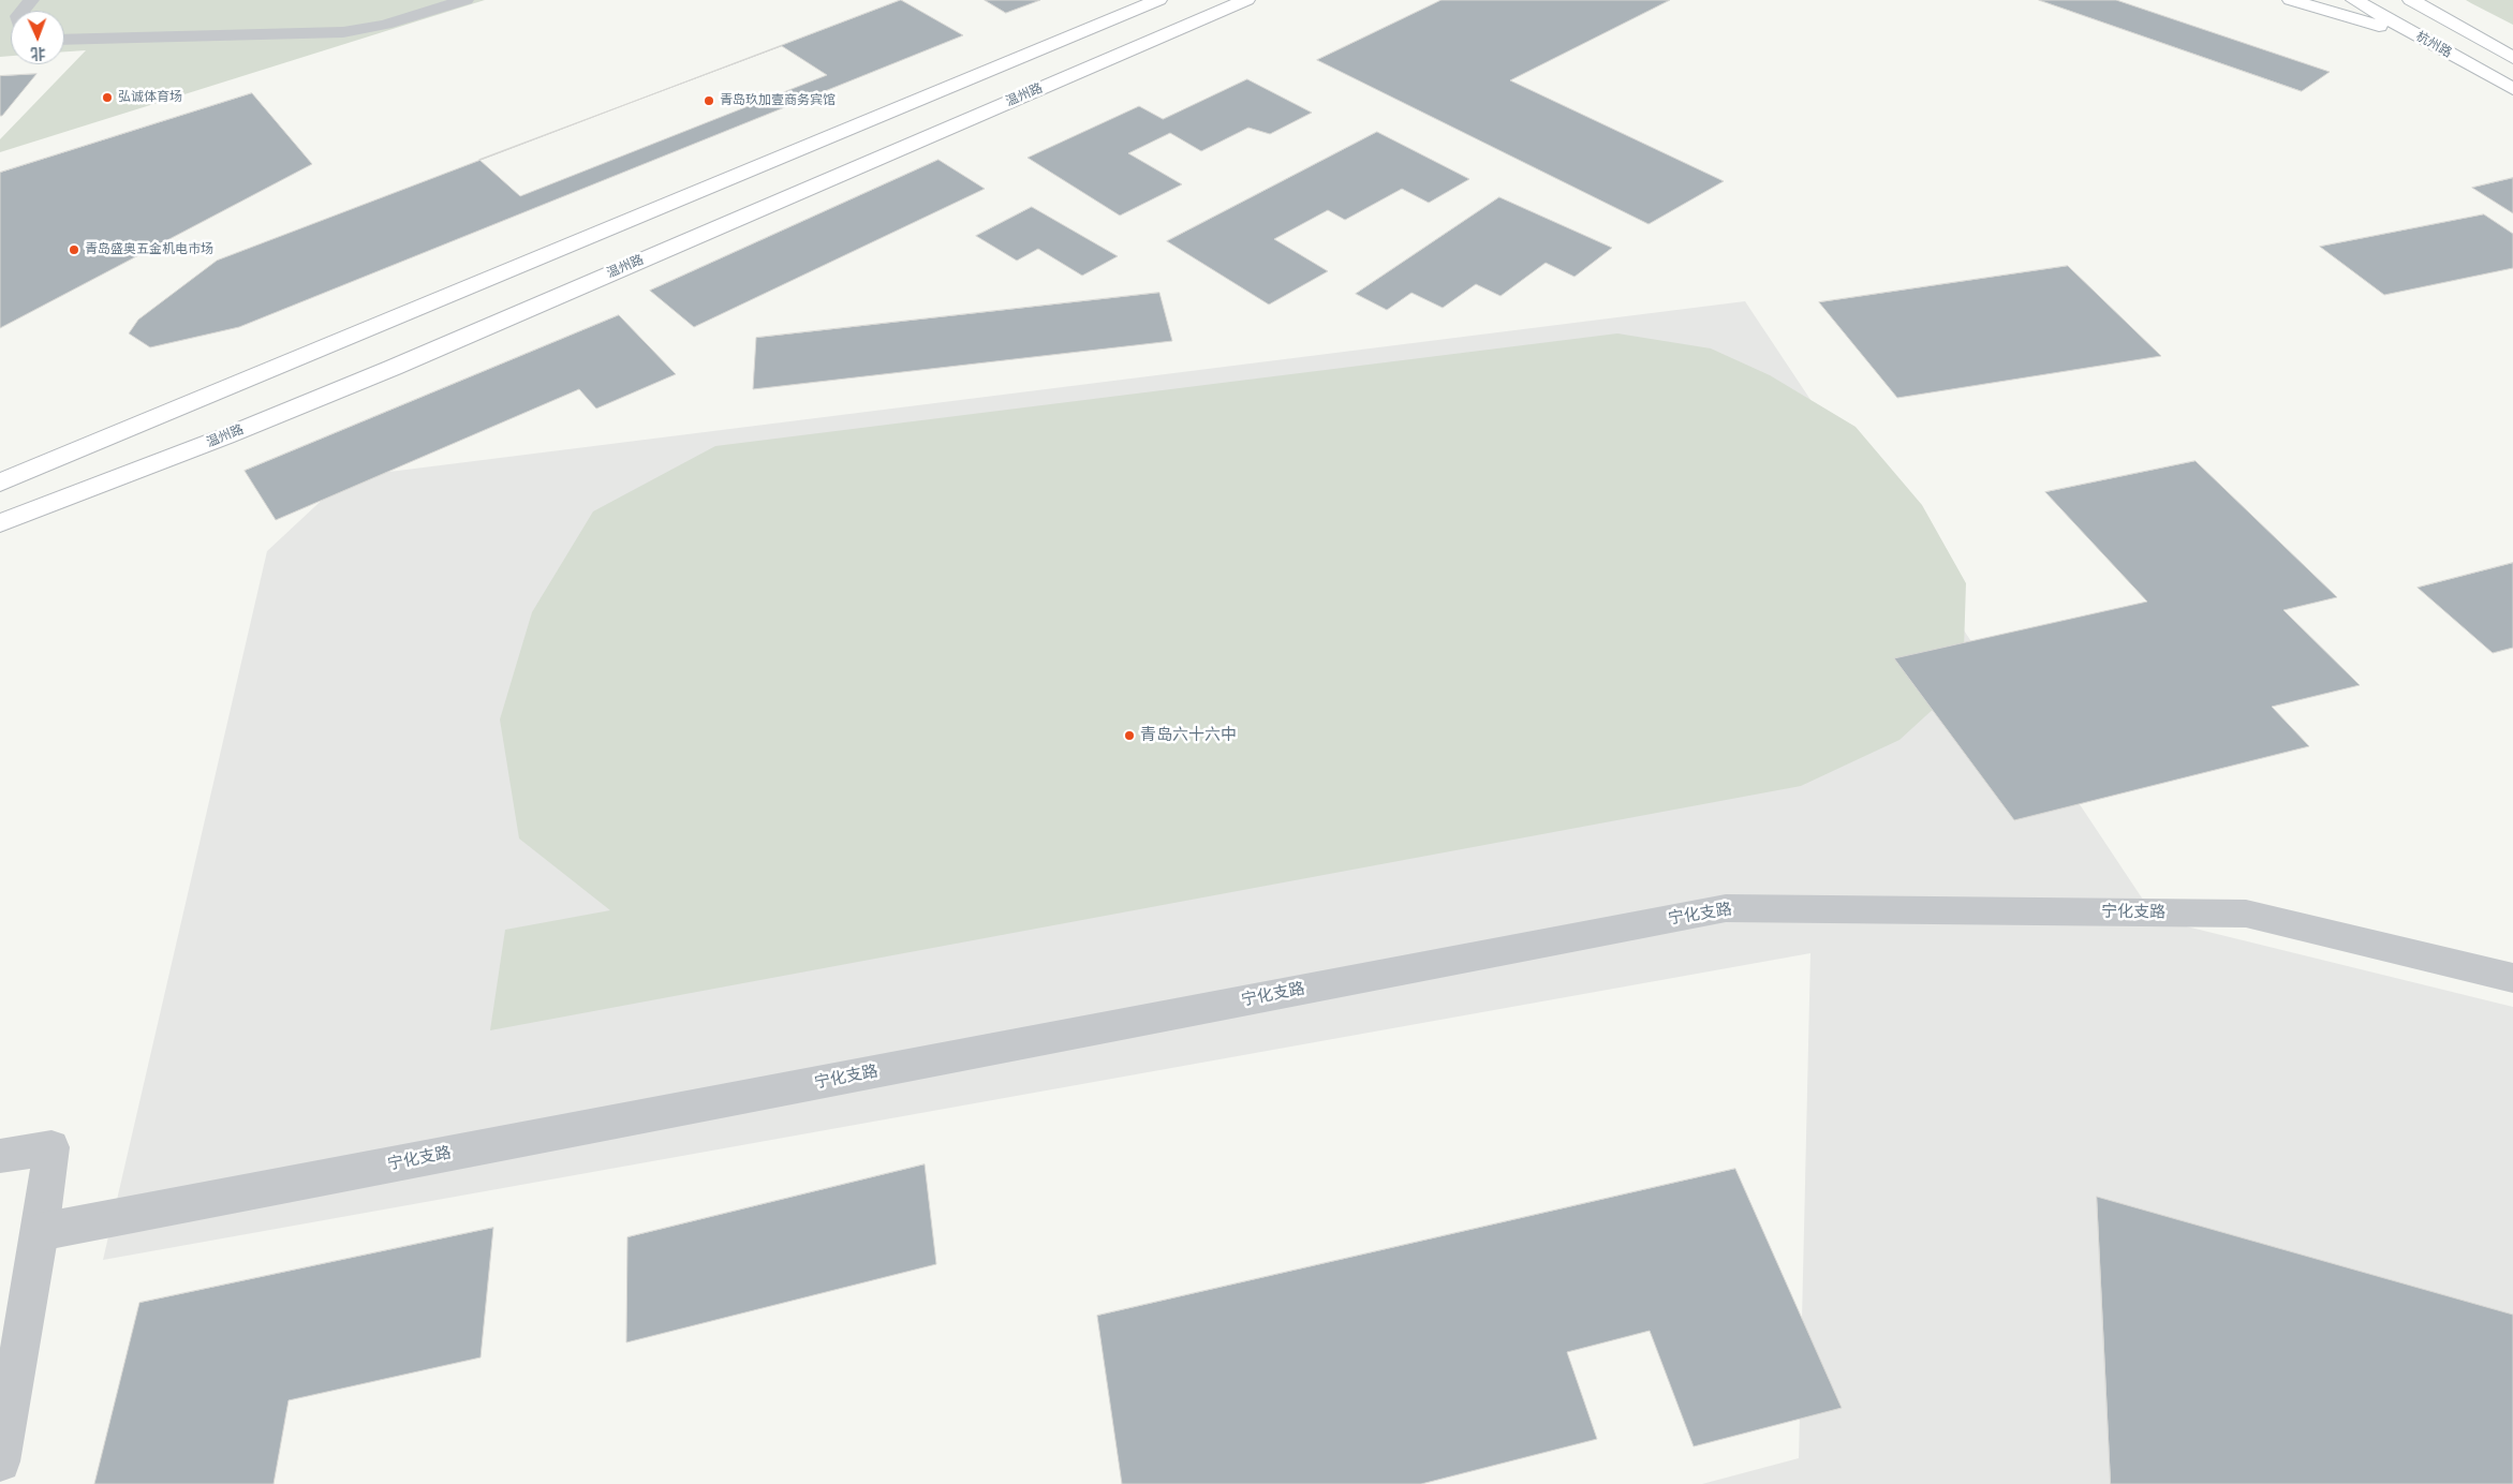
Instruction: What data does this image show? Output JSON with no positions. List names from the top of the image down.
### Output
{
  "streets": {
    "main road": ["杭州路", "温州路"],
    "street": ["宁化支路"]
  },
  "places": [
    "弘诚体育场",
    "青岛玖加壹商务宾馆",
    "青岛盛奥五金机电市场",
    "青岛六十六中"
  ],
  "north": "bottom"
}
